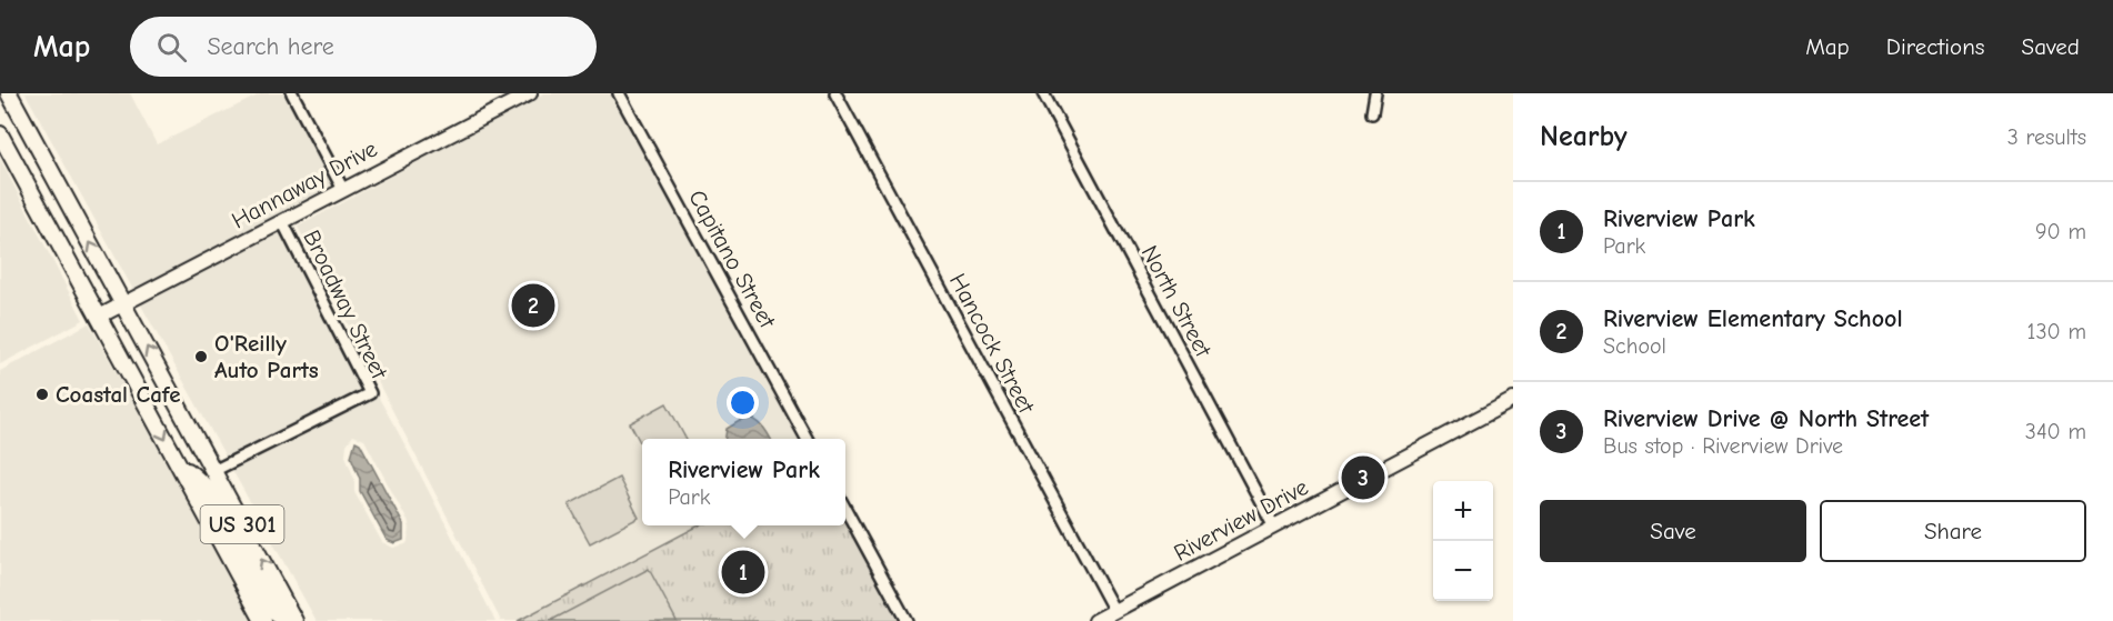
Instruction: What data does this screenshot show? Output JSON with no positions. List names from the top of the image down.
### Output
{
  "streets": {
    "main road": ["US 301"],
    "street": [
      "Hannaway Drive",
      "Capitano Street",
      "North Street",
      "Broadway Street",
      "Hancock Street",
      "Riverview Drive"
    ]
  },
  "crossings": [
    ["Hannaway Drive", "Broadway Street"],
    ["Hannaway Drive", "US 301"],
    ["North Street", "Riverview Drive"],
    ["Broadway Street", "US 301"],
    ["Hancock Street", "Riverview Drive"]
  ],
  "places": ["O'Reilly Auto Parts", "Coastal Cafe"],
  "page": {
    "header": "Map",
    "search": "Search here",
    "nav": ["Map", "Directions", "Saved"],
    "heading": ["Nearby", "3 results"],
    "list": [
      {
        "mark": "1",
        "name": "Riverview Park",
        "note": "Park",
        "value": "90 m"
      },
      {
        "mark": "2",
        "name": "Riverview Elementary School",
        "note": "School",
        "value": "130 m"
      },
      {
        "mark": "3",
        "name": "Riverview Drive @ North Street",
        "note": "Bus stop · Riverview Drive",
        "value": "340 m"
      }
    ],
    "pins": ["2", "3", "1"],
    "popup": ["Riverview Park", "Park"],
    "buttons": ["Save", "Share"],
    "map_buttons": ["+", "−"]
  }
}
